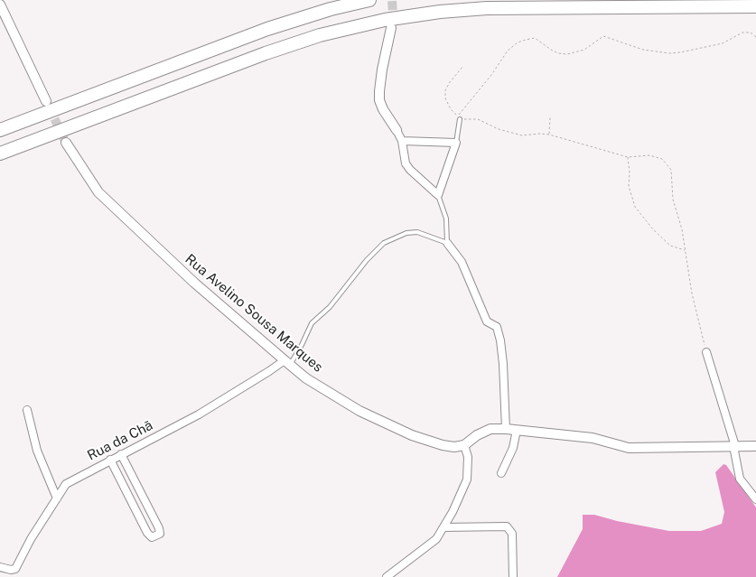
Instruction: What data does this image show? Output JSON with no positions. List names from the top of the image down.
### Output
{
  "streets": {
    "street": ["Rua Avelino Sousa Marques", "Rua da Chã"]
  },
  "crossings": [
    ["Rua Avelino Sousa Marques", "Rua da Chã"]
  ]
}
